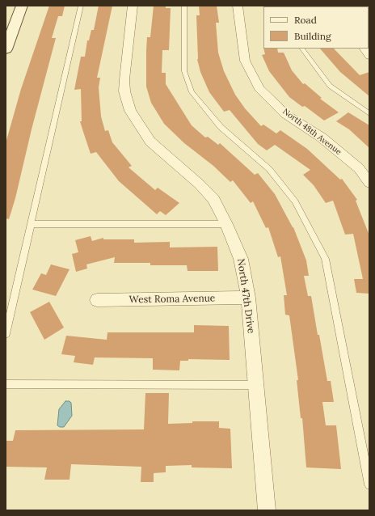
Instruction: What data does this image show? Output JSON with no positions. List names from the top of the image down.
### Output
{
  "streets": {
    "street": ["North 48th Avenue", "North 47th Drive", "West Roma Avenue"]
  },
  "crossings": [
    ["North 47th Drive", "West Roma Avenue"]
  ],
  "legend": ["Road", "Building"]
}
